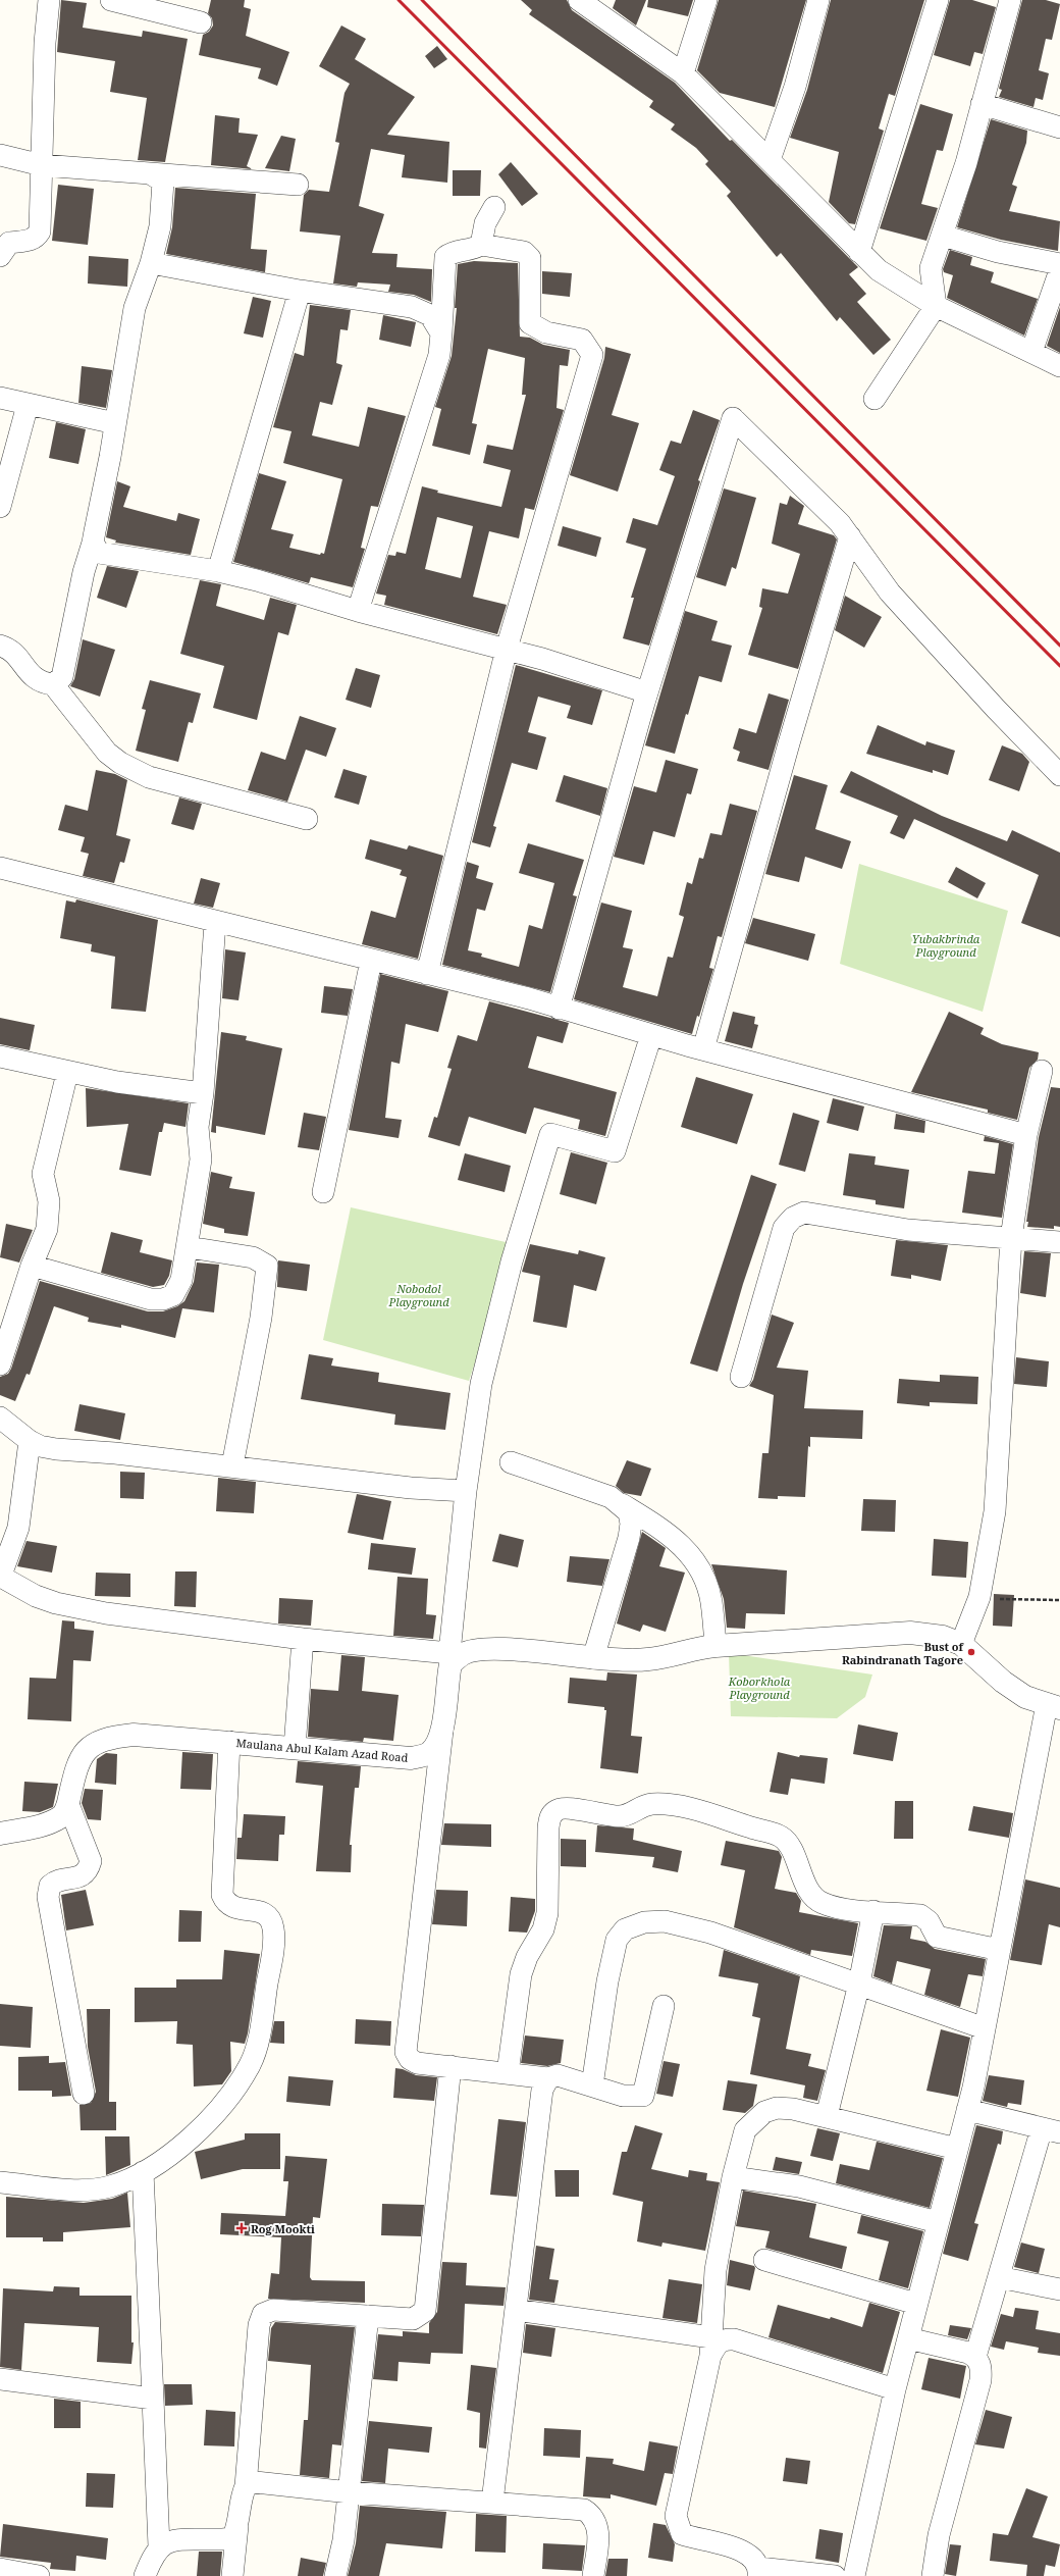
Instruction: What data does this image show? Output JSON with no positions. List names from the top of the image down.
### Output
{
  "streets": {
    "street": ["Maulana Abul Kalam Azad Road"]
  },
  "parks": ["Yubakbrinda Playground", "Nobodol Playground", "Koborkhola Playground"],
  "places": {
    "other": ["Bust of Rabindranath Tagore"],
    "health": ["Rog Mookti"]
  }
}
